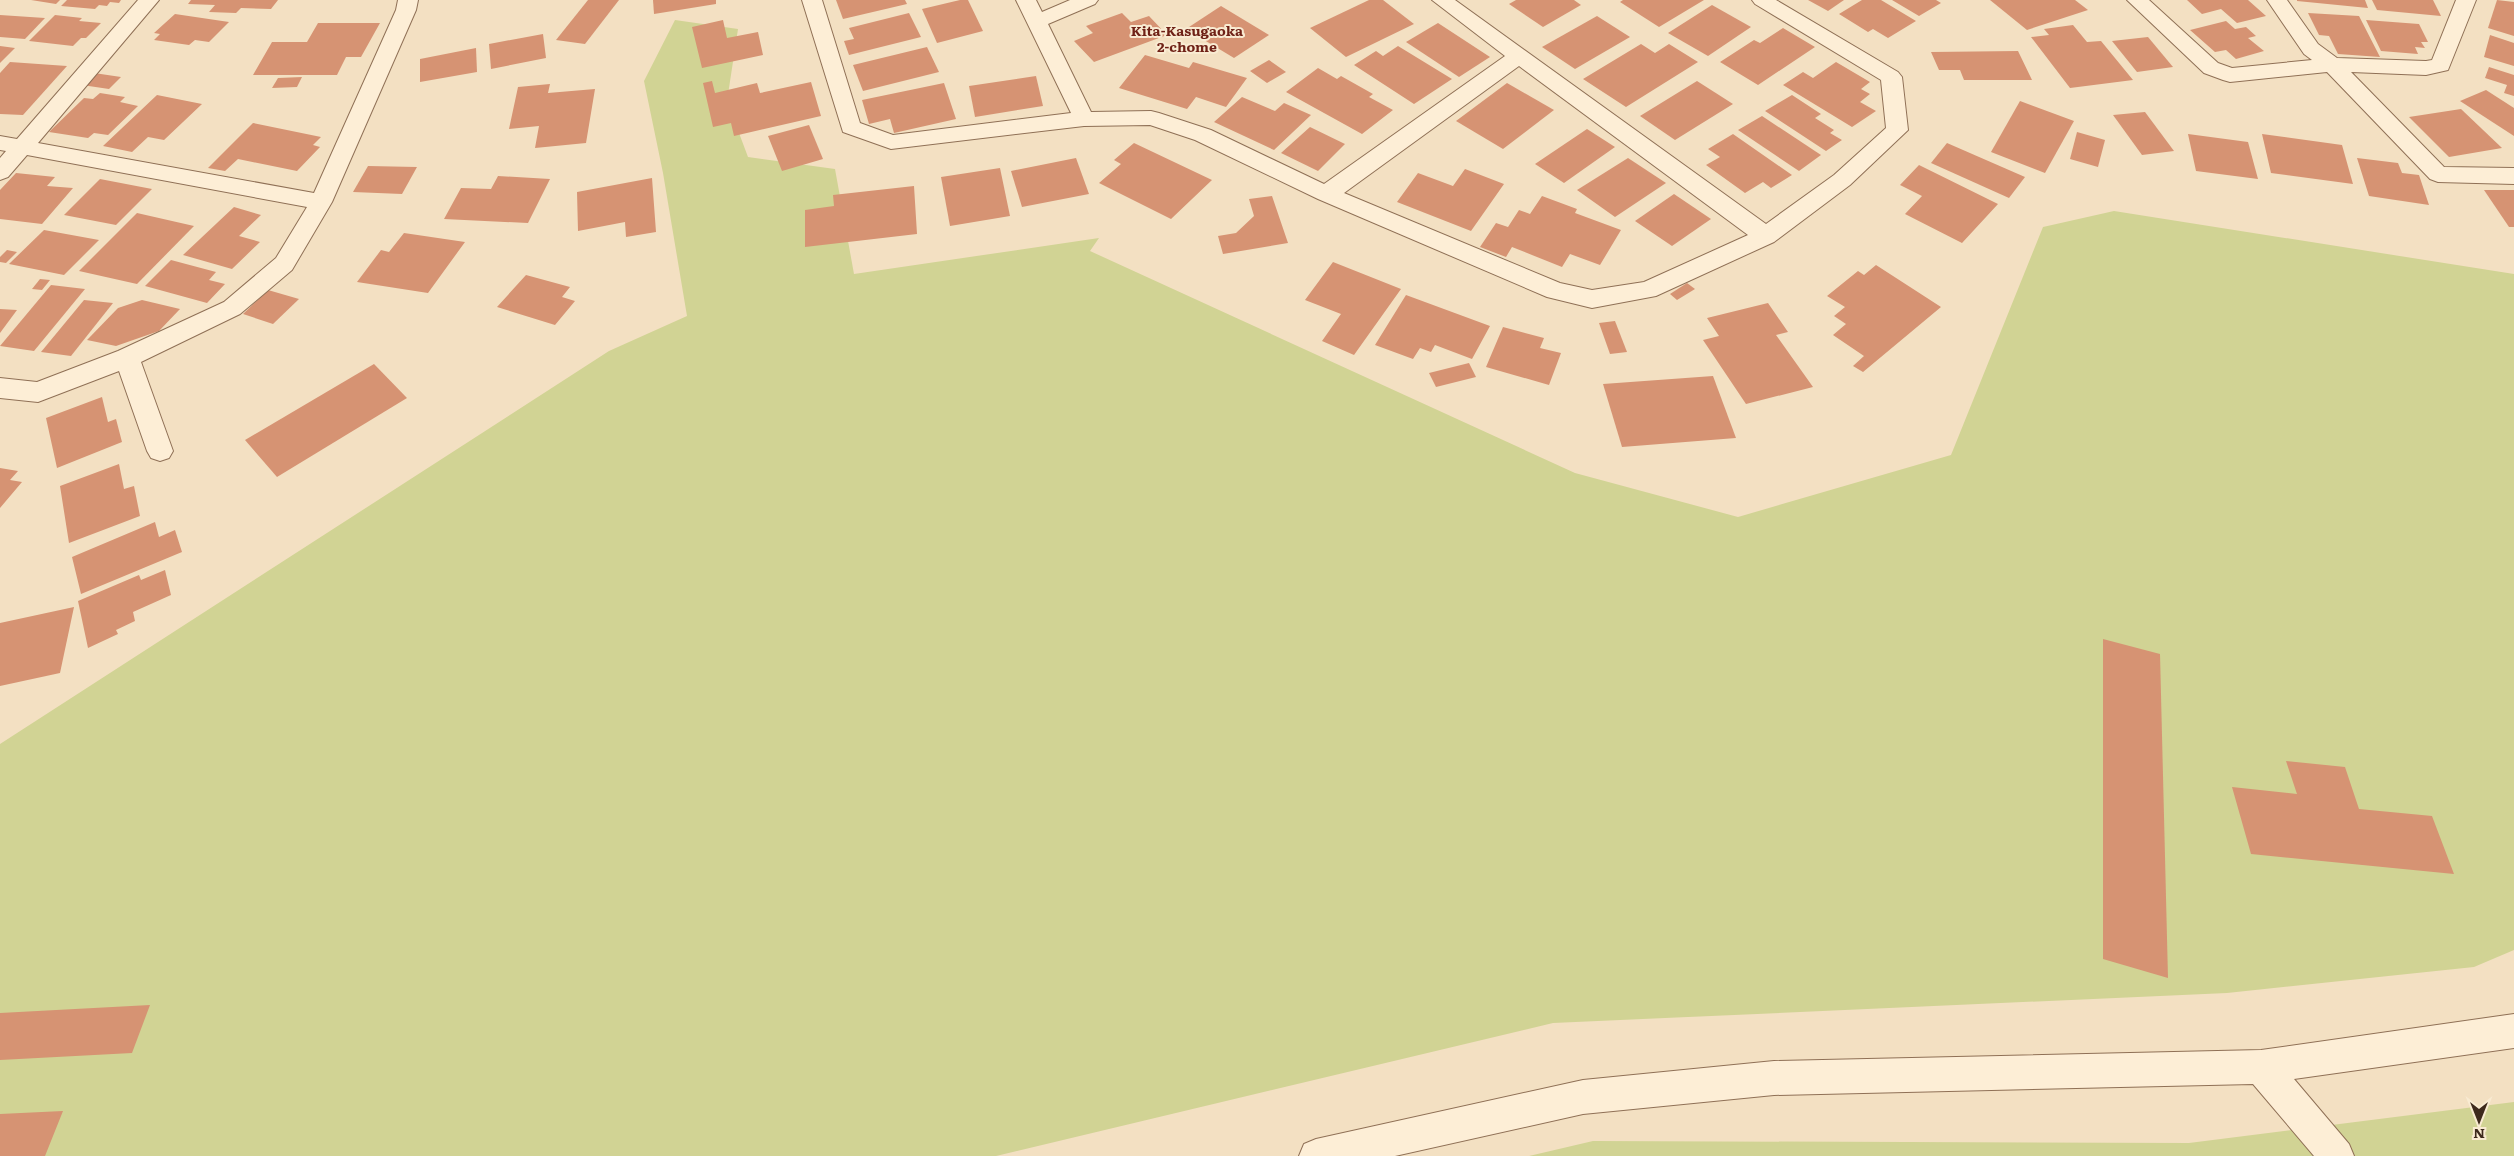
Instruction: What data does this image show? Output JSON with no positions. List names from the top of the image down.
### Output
{
  "districts": ["Kita-Kasugaoka 2-chome"],
  "north": "bottom"
}
